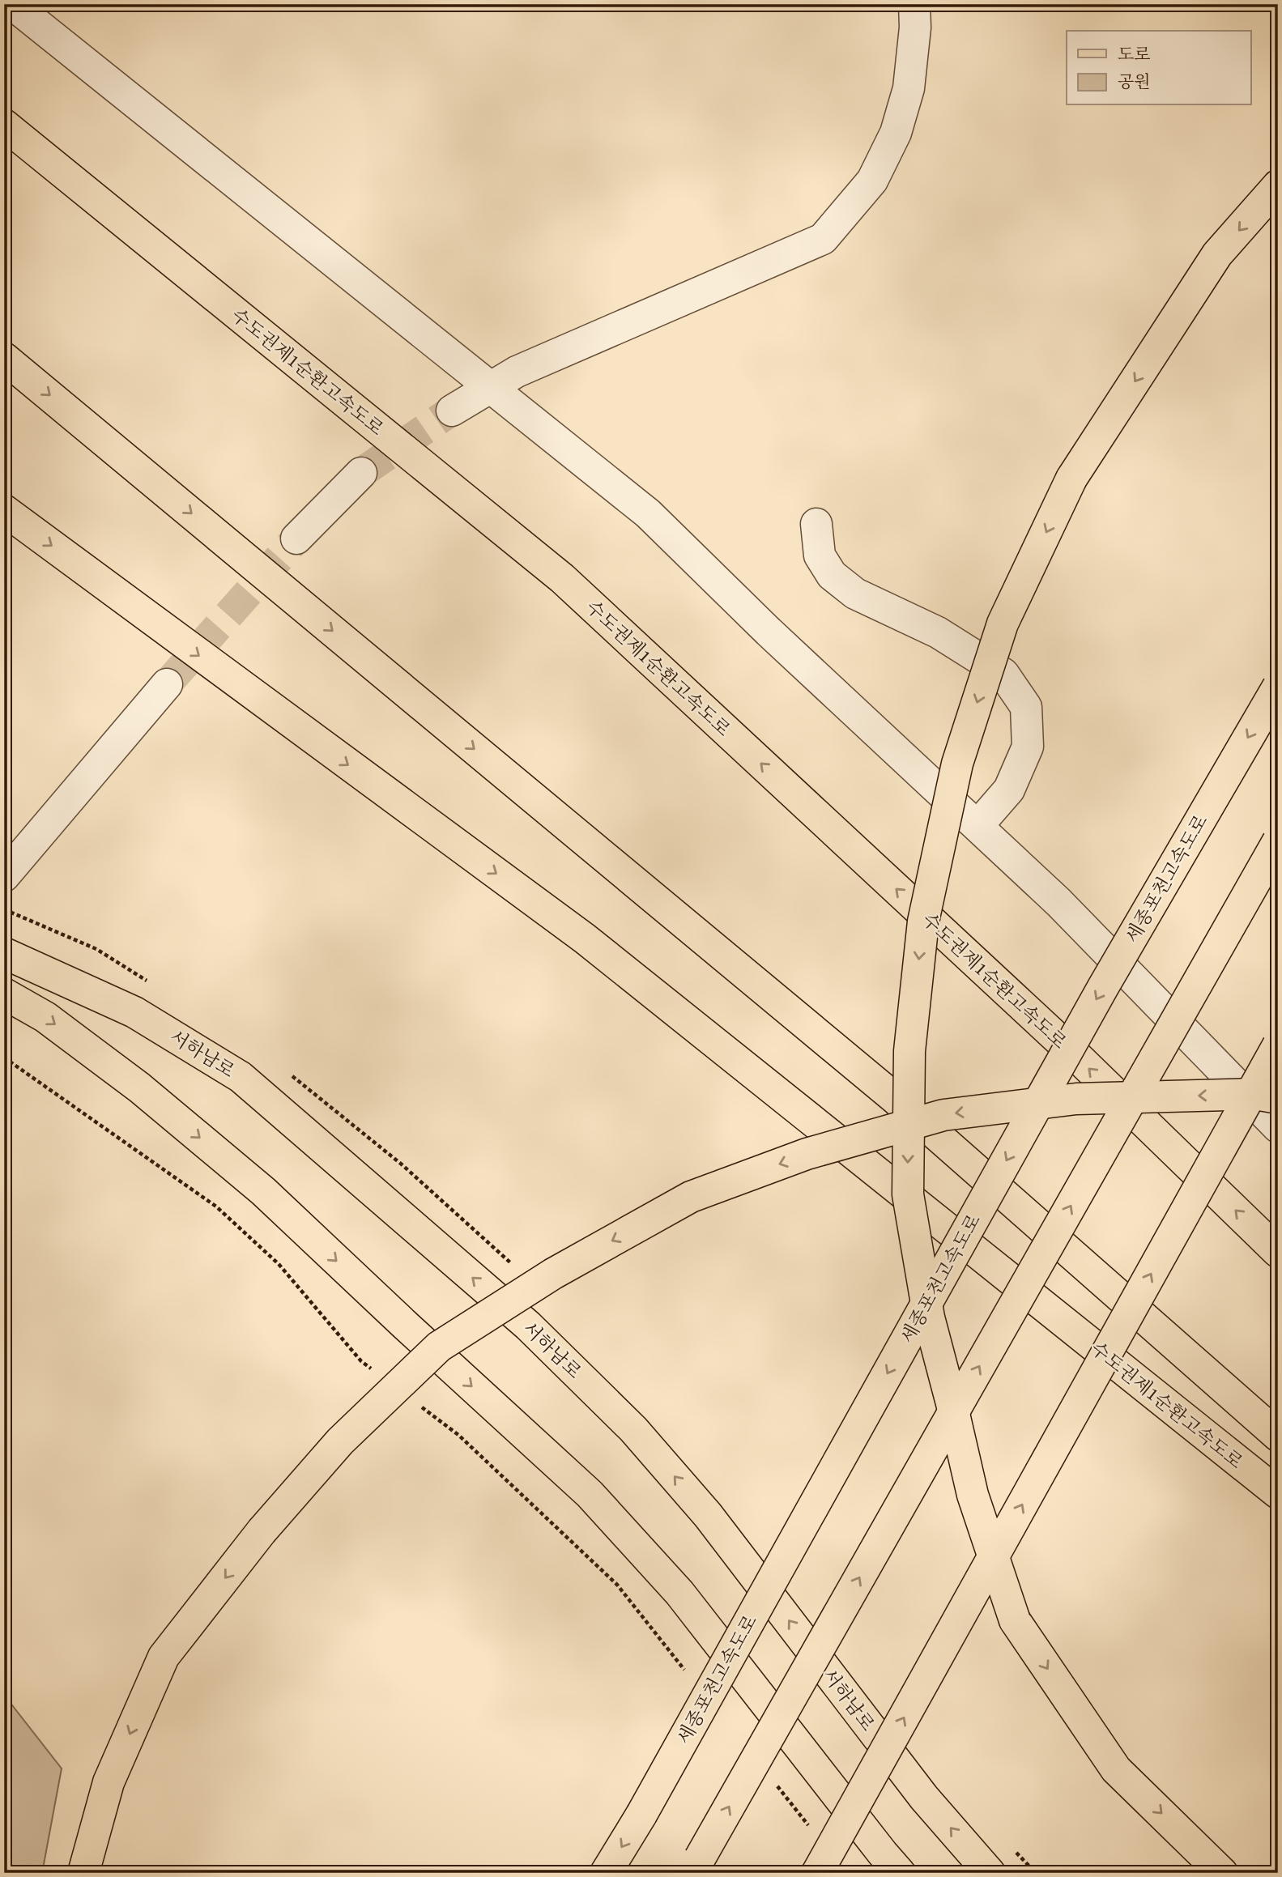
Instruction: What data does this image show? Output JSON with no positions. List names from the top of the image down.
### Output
{
  "streets": {
    "main road": ["수도권제1순환고속도로", "세종포천고속도로", "서하남로"]
  },
  "legend": ["도로", "공원"]
}
